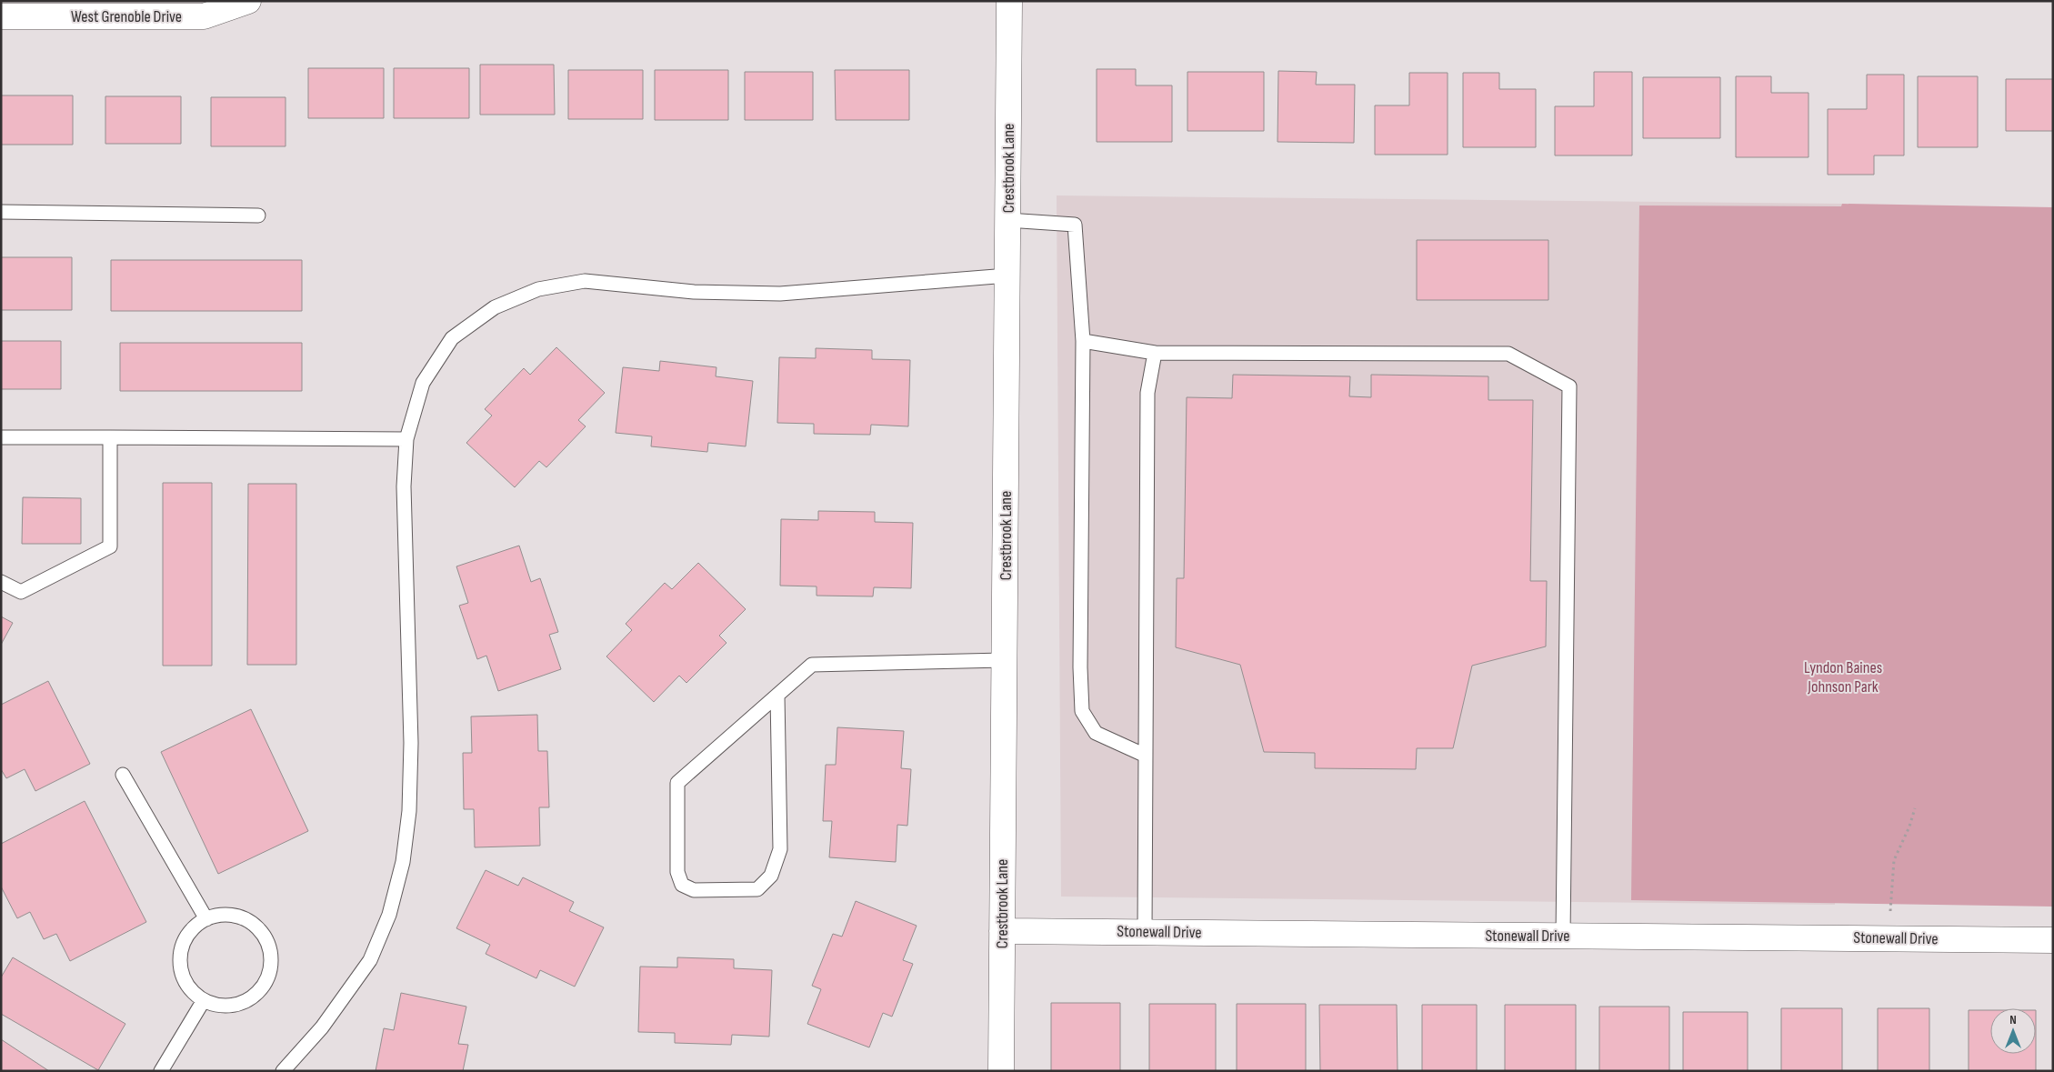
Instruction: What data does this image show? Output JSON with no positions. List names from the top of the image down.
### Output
{
  "streets": {
    "street": ["West Grenoble Drive", "Crestbrook Lane", "Stonewall Drive"]
  },
  "crossings": [
    ["Crestbrook Lane", "Stonewall Drive"]
  ],
  "parks": ["Lyndon Baines Johnson Park"],
  "north": "top"
}
